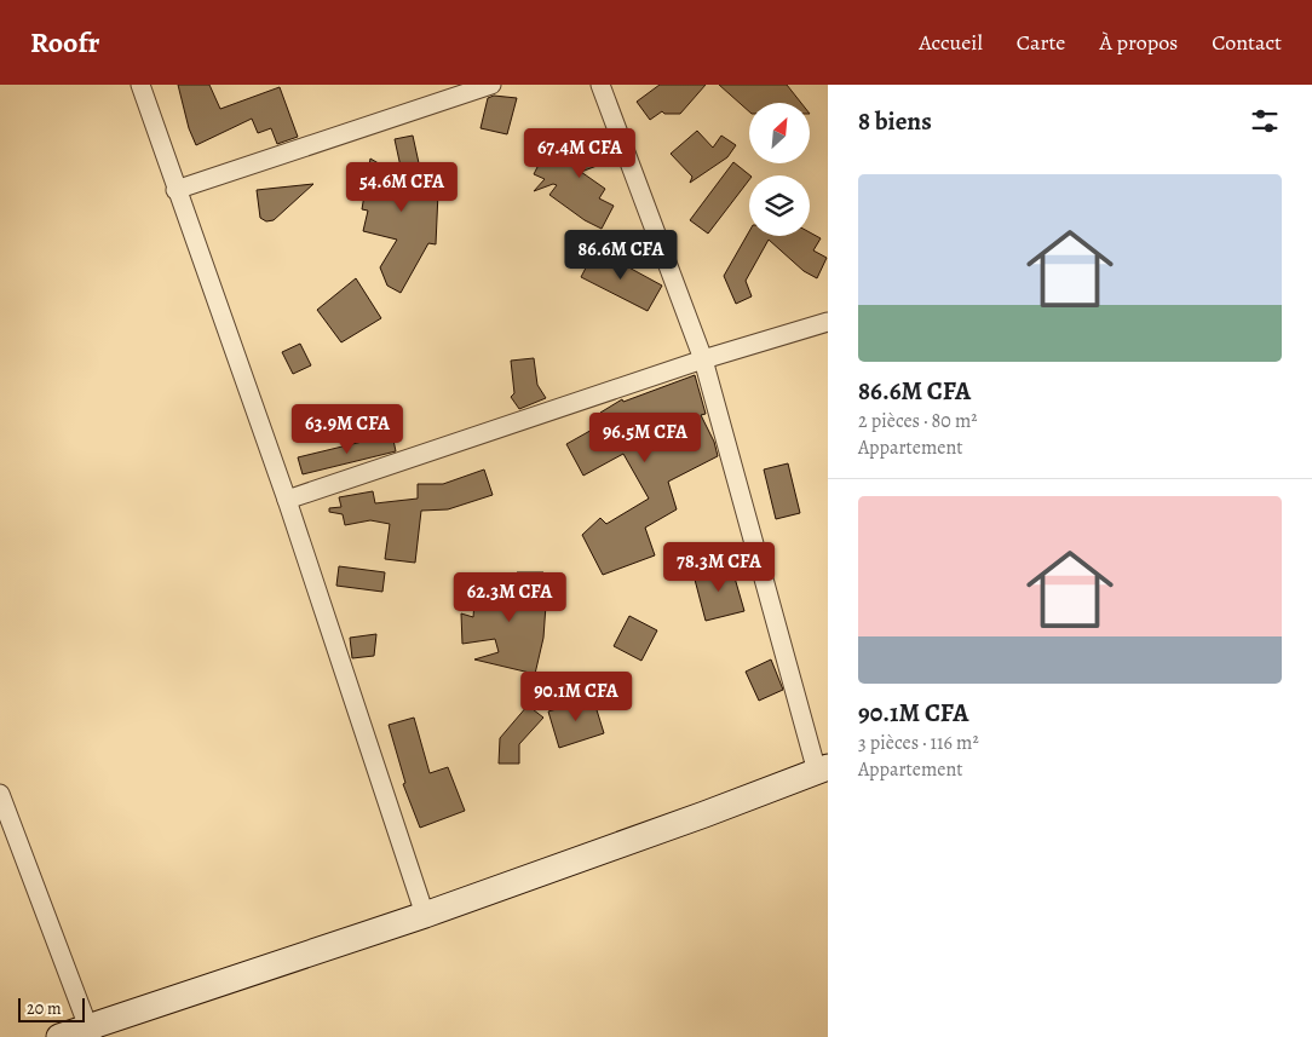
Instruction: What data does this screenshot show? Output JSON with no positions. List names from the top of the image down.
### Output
{
  "scale_bar": "20 m",
  "north": "top right",
  "page": {
    "header": "Roofr",
    "nav": [
      "Accueil",
      "Carte",
      "À propos",
      "Contact"
    ],
    "heading": "8 biens",
    "price": [
      "67.4M CFA",
      "54.6M CFA",
      "86.6M CFA",
      "63.9M CFA",
      "96.5M CFA",
      "78.3M CFA",
      "62.3M CFA",
      "90.1M CFA"
    ],
    "list": [
      {
        "name": "86.6M CFA",
        "note": "2 pièces · 80 m² · Appartement"
      },
      {
        "name": "90.1M CFA",
        "note": "3 pièces · 116 m² · Appartement"
      }
    ],
    "scale": "20 m"
  }
}
